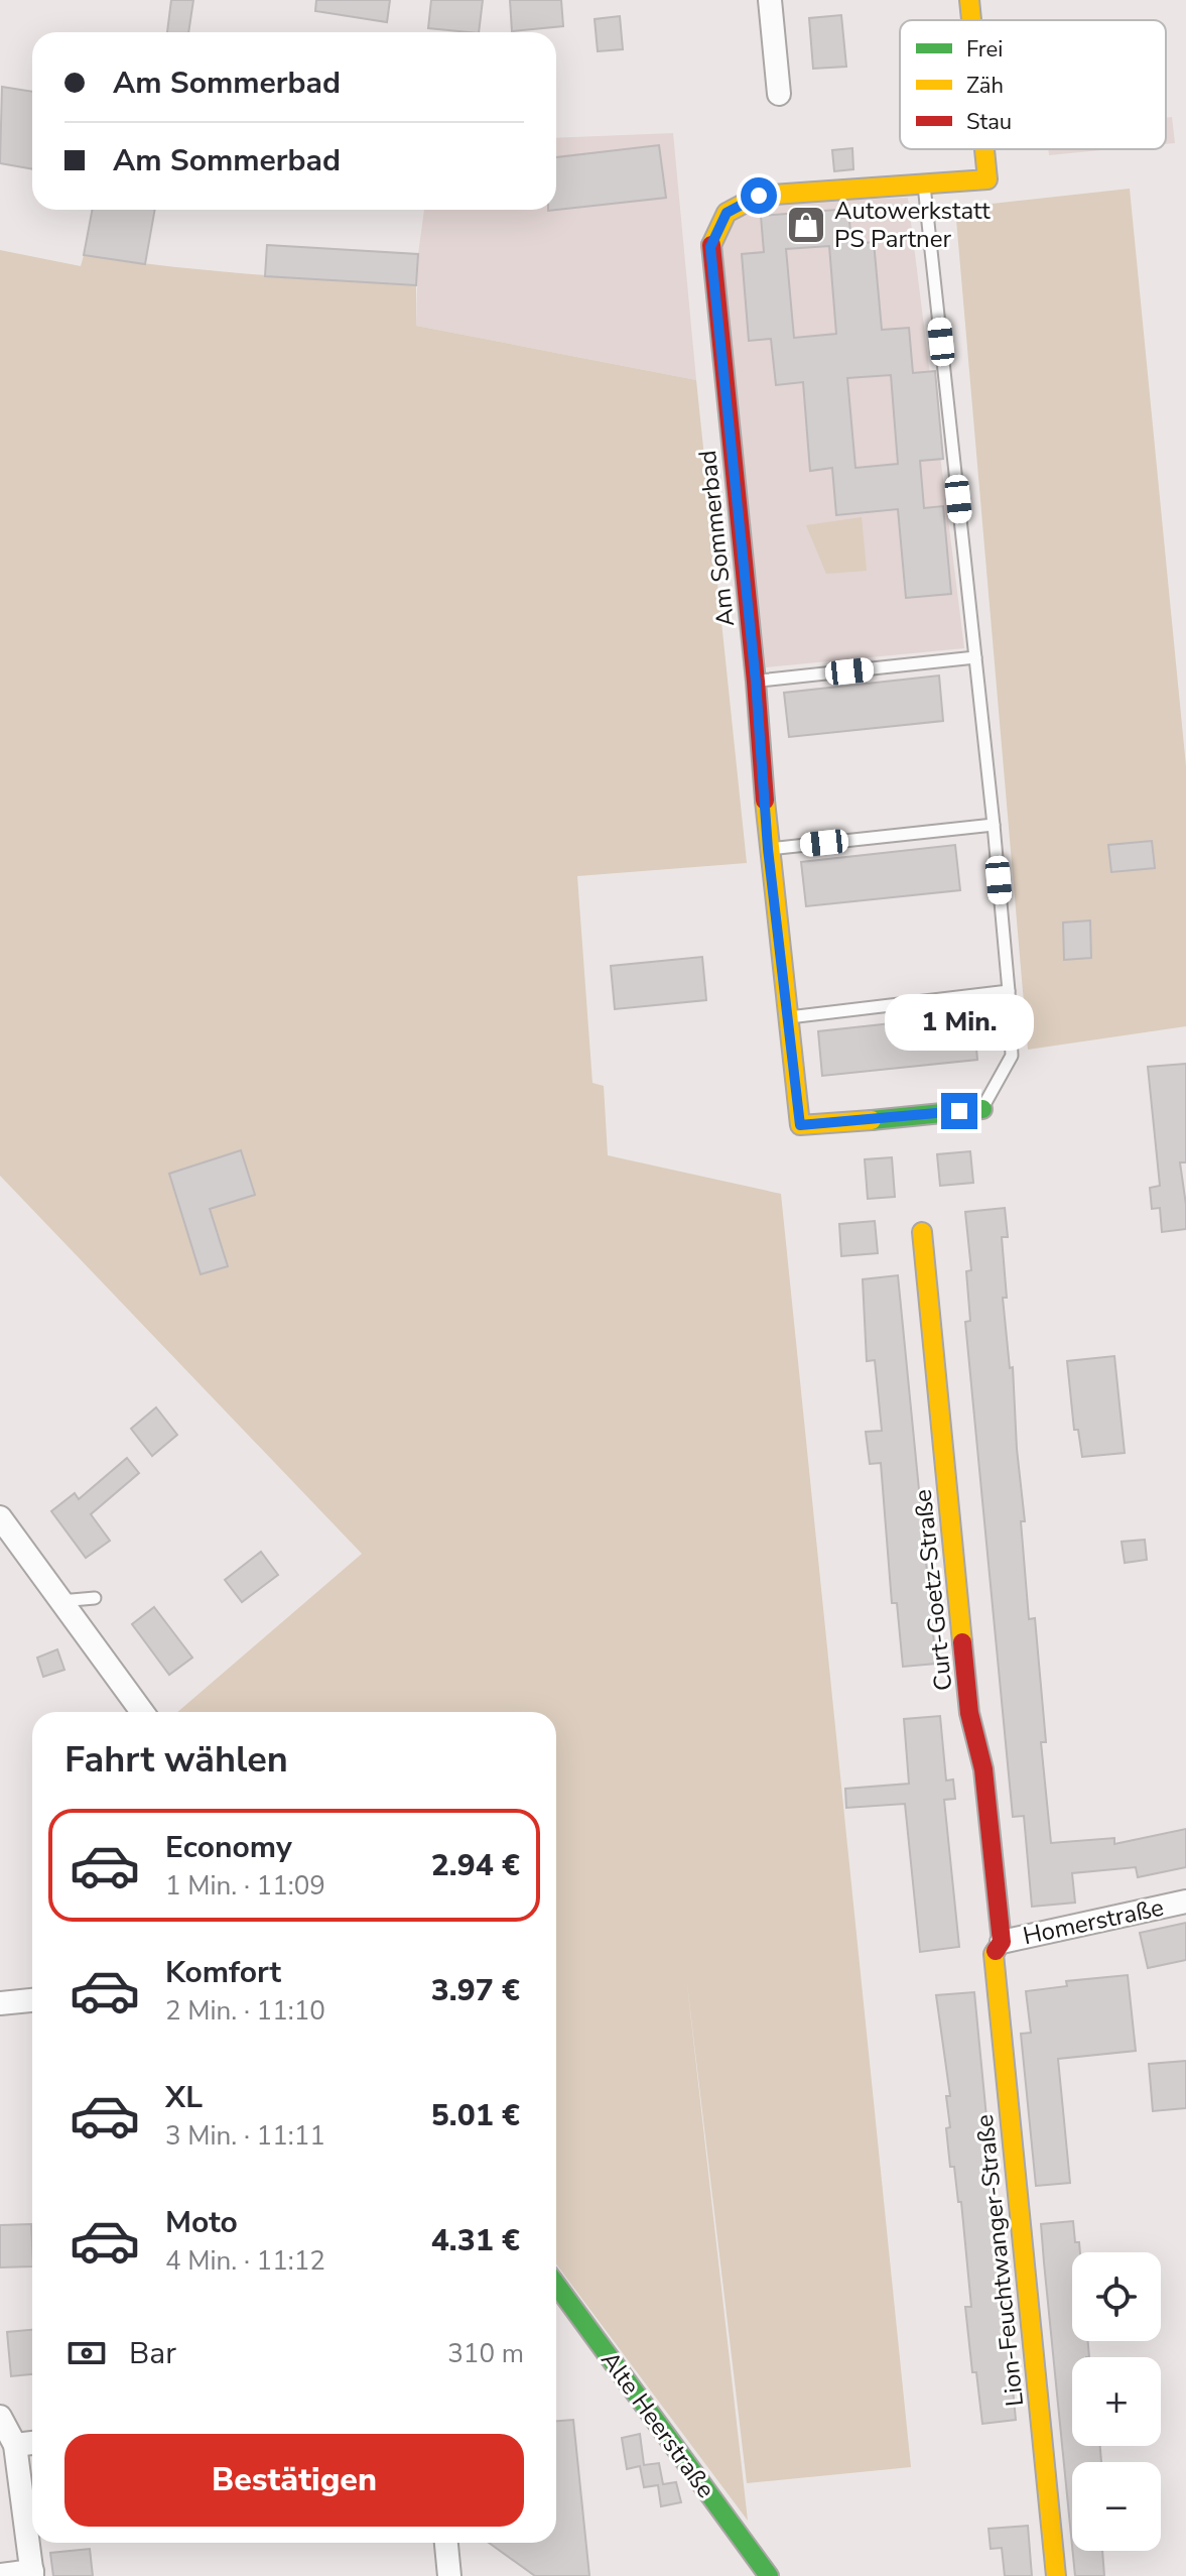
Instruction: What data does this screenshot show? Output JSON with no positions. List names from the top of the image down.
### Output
{
  "streets": {
    "street": [
      "Am Sommerbad",
      "Curt-Goetz-Straße",
      "Homerstraße",
      "Lion-Feuchtwanger-Straße",
      "Alte Heerstraße"
    ]
  },
  "crossings": [
    ["Curt-Goetz-Straße", "Homerstraße"],
    ["Curt-Goetz-Straße", "Lion-Feuchtwanger-Straße"],
    ["Homerstraße", "Lion-Feuchtwanger-Straße"]
  ],
  "places": {
    "shop": ["Autowerkstatt PS Partner"]
  },
  "legend": ["Frei", "Zäh", "Stau"],
  "page": {
    "banner": ["Am Sommerbad", "Am Sommerbad"],
    "bubble": "1 Min.",
    "heading": "Fahrt wählen",
    "list": [
      {
        "name": "Economy",
        "note": "1 Min. · 11:09",
        "value": "2.94 €"
      },
      {
        "name": "Komfort",
        "note": "2 Min. · 11:10",
        "value": "3.97 €"
      },
      {
        "name": "XL",
        "note": "3 Min. · 11:11",
        "value": "5.01 €"
      },
      {
        "name": "Moto",
        "note": "4 Min. · 11:12",
        "value": "4.31 €"
      }
    ],
    "map_buttons": ["+", "−"],
    "pay": ["Bar", "310 m"],
    "buttons": "Bestätigen"
  }
}
